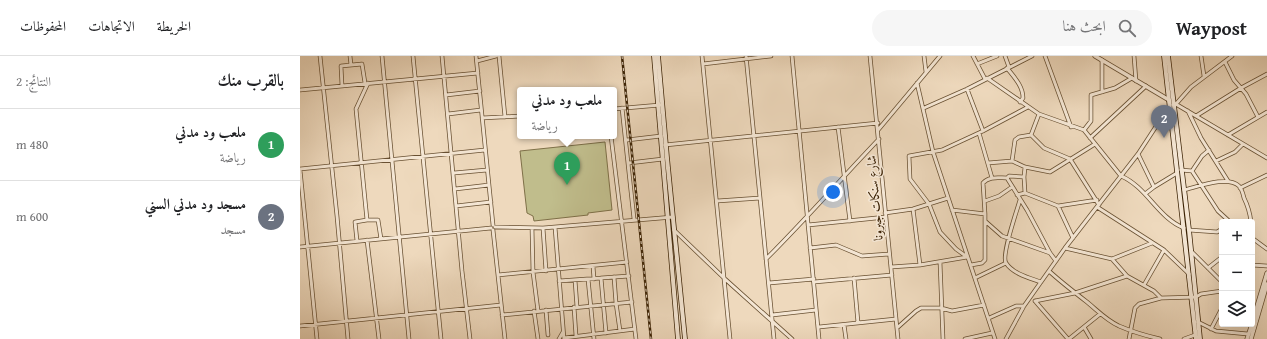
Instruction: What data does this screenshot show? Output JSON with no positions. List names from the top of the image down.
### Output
{
  "streets": {
    "street": ["شارع سنكات جبرونا"]
  },
  "page": {
    "header": "Waypost",
    "search": "ابحث هنا",
    "nav": ["الخريطة", "الاتجاهات", "المحفوظات"],
    "heading": ["بالقرب منك", "النتائج: 2"],
    "popup": ["ملعب ود مدني", "رياضة"],
    "pins": ["2", "1"],
    "list": [
      {
        "mark": "1",
        "name": "ملعب ود مدني",
        "note": "رياضة",
        "value": "480 m"
      },
      {
        "mark": "2",
        "name": "مسجد ود مدني السني",
        "note": "مسجد",
        "value": "600 m"
      }
    ],
    "map_buttons": ["+", "−"]
  }
}
